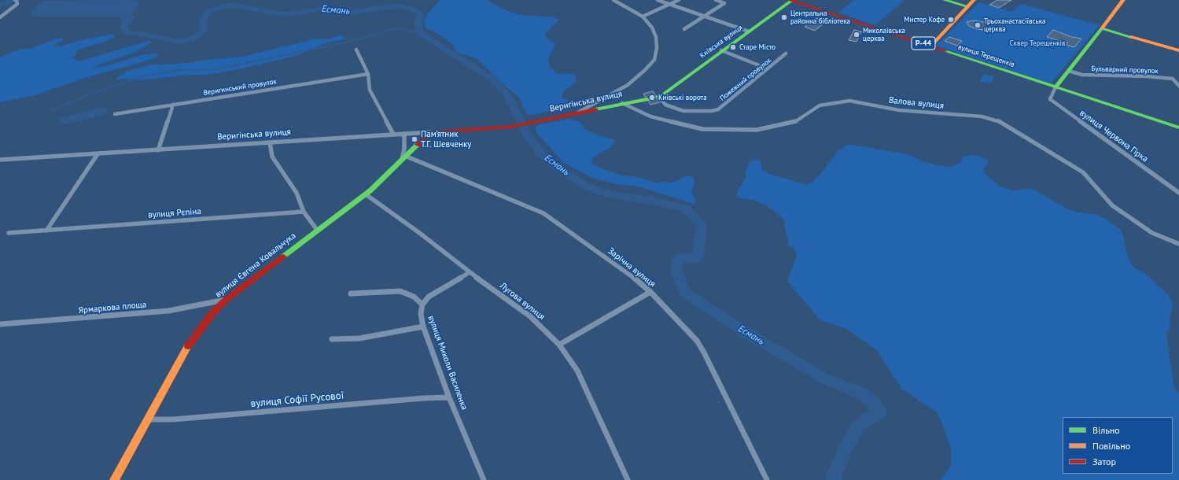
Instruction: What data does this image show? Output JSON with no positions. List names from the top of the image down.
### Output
{
  "streets": {
    "street": [
      "Київська вулиця",
      "Р-44",
      "вулиця Терещенків",
      "Бульварний провулок",
      "Пожежний провулок",
      "Веригинський провулок",
      "Веригінська вулиця",
      "Валова вулиця",
      "вулиця Червона Гірка",
      "вулиця Рєпіна",
      "вулиця Євгена Ковальчука",
      "Зарічна вулиця",
      "Лугова вулиця",
      "Ярмаркова площа",
      "вулиця Миколи Василенка",
      "вулиця Софії Русової"
    ]
  },
  "crossings": [
    ["Київська вулиця", "вулиця Терещенків"],
    ["Київська вулиця", "Пожежний провулок"],
    ["вулиця Терещенків", "вулиця Червона Гірка"],
    ["Веригінська вулиця", "Валова вулиця"],
    ["Веригінська вулиця", "вулиця Євгена Ковальчука"],
    ["вулиця Євгена Ковальчука", "Зарічна вулиця"],
    ["вулиця Євгена Ковальчука", "Лугова вулиця"],
    ["вулиця Євгена Ковальчука", "Ярмаркова площа"],
    ["вулиця Євгена Ковальчука", "вулиця Софії Русової"],
    ["вулиця Миколи Василенка", "вулиця Софії Русової"]
  ],
  "water": ["Есмань"],
  "parks": ["Сквер Терещенків"],
  "places": [
    "Центральна районна бібліотека",
    "Мистер Кофе",
    "Трьоханастасіївська церква",
    "Миколаївська церква",
    "Старе Місто",
    "Київські ворота",
    "Пам’ятник Т.Г. Шевченку"
  ],
  "legend": ["Вільно", "Повільно", "Затор"]
}
